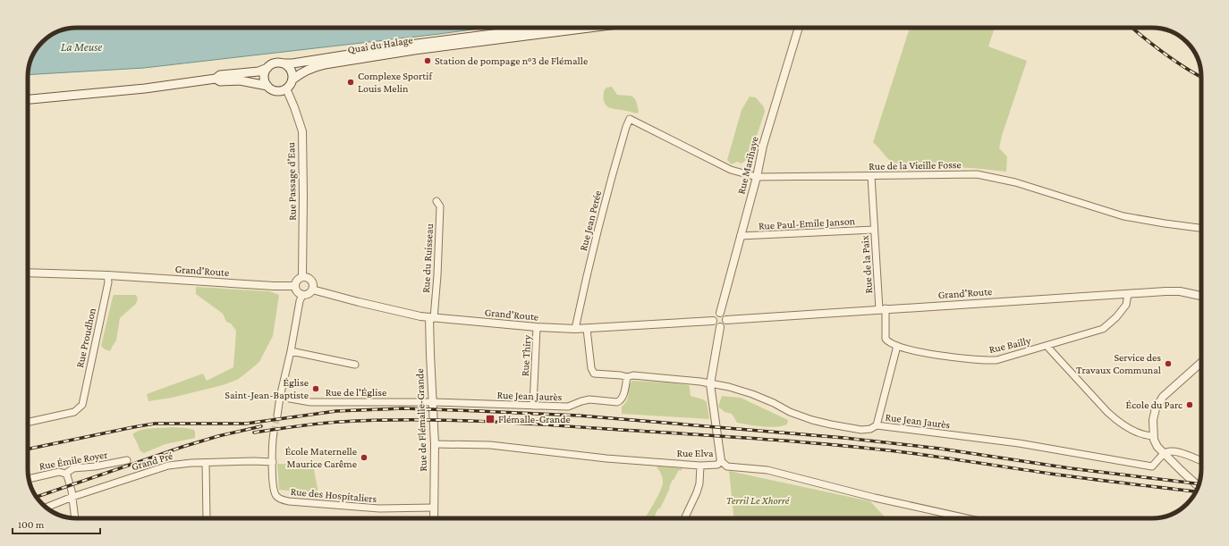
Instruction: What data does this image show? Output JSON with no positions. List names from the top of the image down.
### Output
{
  "streets": {
    "main road": ["Quai du Halage"],
    "street": [
      "Rue Marihaye",
      "Rue de la Vieille Fosse",
      "Rue Passage d'Eau",
      "Rue Jean Perée",
      "Rue Paul-Emile Janson",
      "Rue du Ruisseau",
      "Rue de la Paix",
      "Grand'Route",
      "Rue Proudhon",
      "Rue Bailly",
      "Rue Thiry",
      "Rue de l'Église",
      "Rue Jean Jaurès",
      "Rue de Flémalle-Grande",
      "Rue Elva",
      "Rue Émile Royer",
      "Grand Pré",
      "Rue des Hospitaliers"
    ]
  },
  "crossings": [
    ["Quai du Halage", "Rue Passage d'Eau"],
    ["Rue Marihaye", "Rue de la Vieille Fosse"],
    ["Rue Marihaye", "Rue Paul-Emile Janson"],
    ["Rue Marihaye", "Grand'Route"],
    ["Rue de la Vieille Fosse", "Rue Jean Perée"],
    ["Rue de la Vieille Fosse", "Rue de la Paix"],
    ["Rue Passage d'Eau", "Grand'Route"],
    ["Rue Jean Perée", "Grand'Route"],
    ["Rue Paul-Emile Janson", "Rue de la Paix"],
    ["Rue du Ruisseau", "Grand'Route"],
    ["Rue du Ruisseau", "Rue de Flémalle-Grande"],
    ["Rue de la Paix", "Grand'Route"],
    ["Rue de la Paix", "Rue Bailly"],
    ["Grand'Route", "Rue Proudhon"],
    ["Grand'Route", "Rue Bailly"],
    ["Grand'Route", "Rue Thiry"],
    ["Grand'Route", "Rue Jean Jaurès"],
    ["Grand'Route", "Rue de Flémalle-Grande"],
    ["Rue Thiry", "Rue Jean Jaurès"],
    ["Rue de l'Église", "Rue Jean Jaurès"],
    ["Rue de l'Église", "Rue de Flémalle-Grande"],
    ["Rue Jean Jaurès", "Rue de Flémalle-Grande"],
    ["Rue de Flémalle-Grande", "Rue Elva"],
    ["Rue de Flémalle-Grande", "Rue des Hospitaliers"],
    ["Grand Pré", "Rue des Hospitaliers"]
  ],
  "water": ["La Meuse"],
  "parks": ["Terril Le Xhorré"],
  "places": {
    "other": [
      "Station de pompage n°3 de Flémalle",
      "Complexe Sportif Louis Melin",
      "Service des Travaux Communal",
      "Église Saint-Jean-Baptiste",
      "École du Parc",
      "École Maternelle Maurice Carême"
    ],
    "transit": ["Flémalle-Grande"]
  },
  "scale_bar": "100 m"
}
